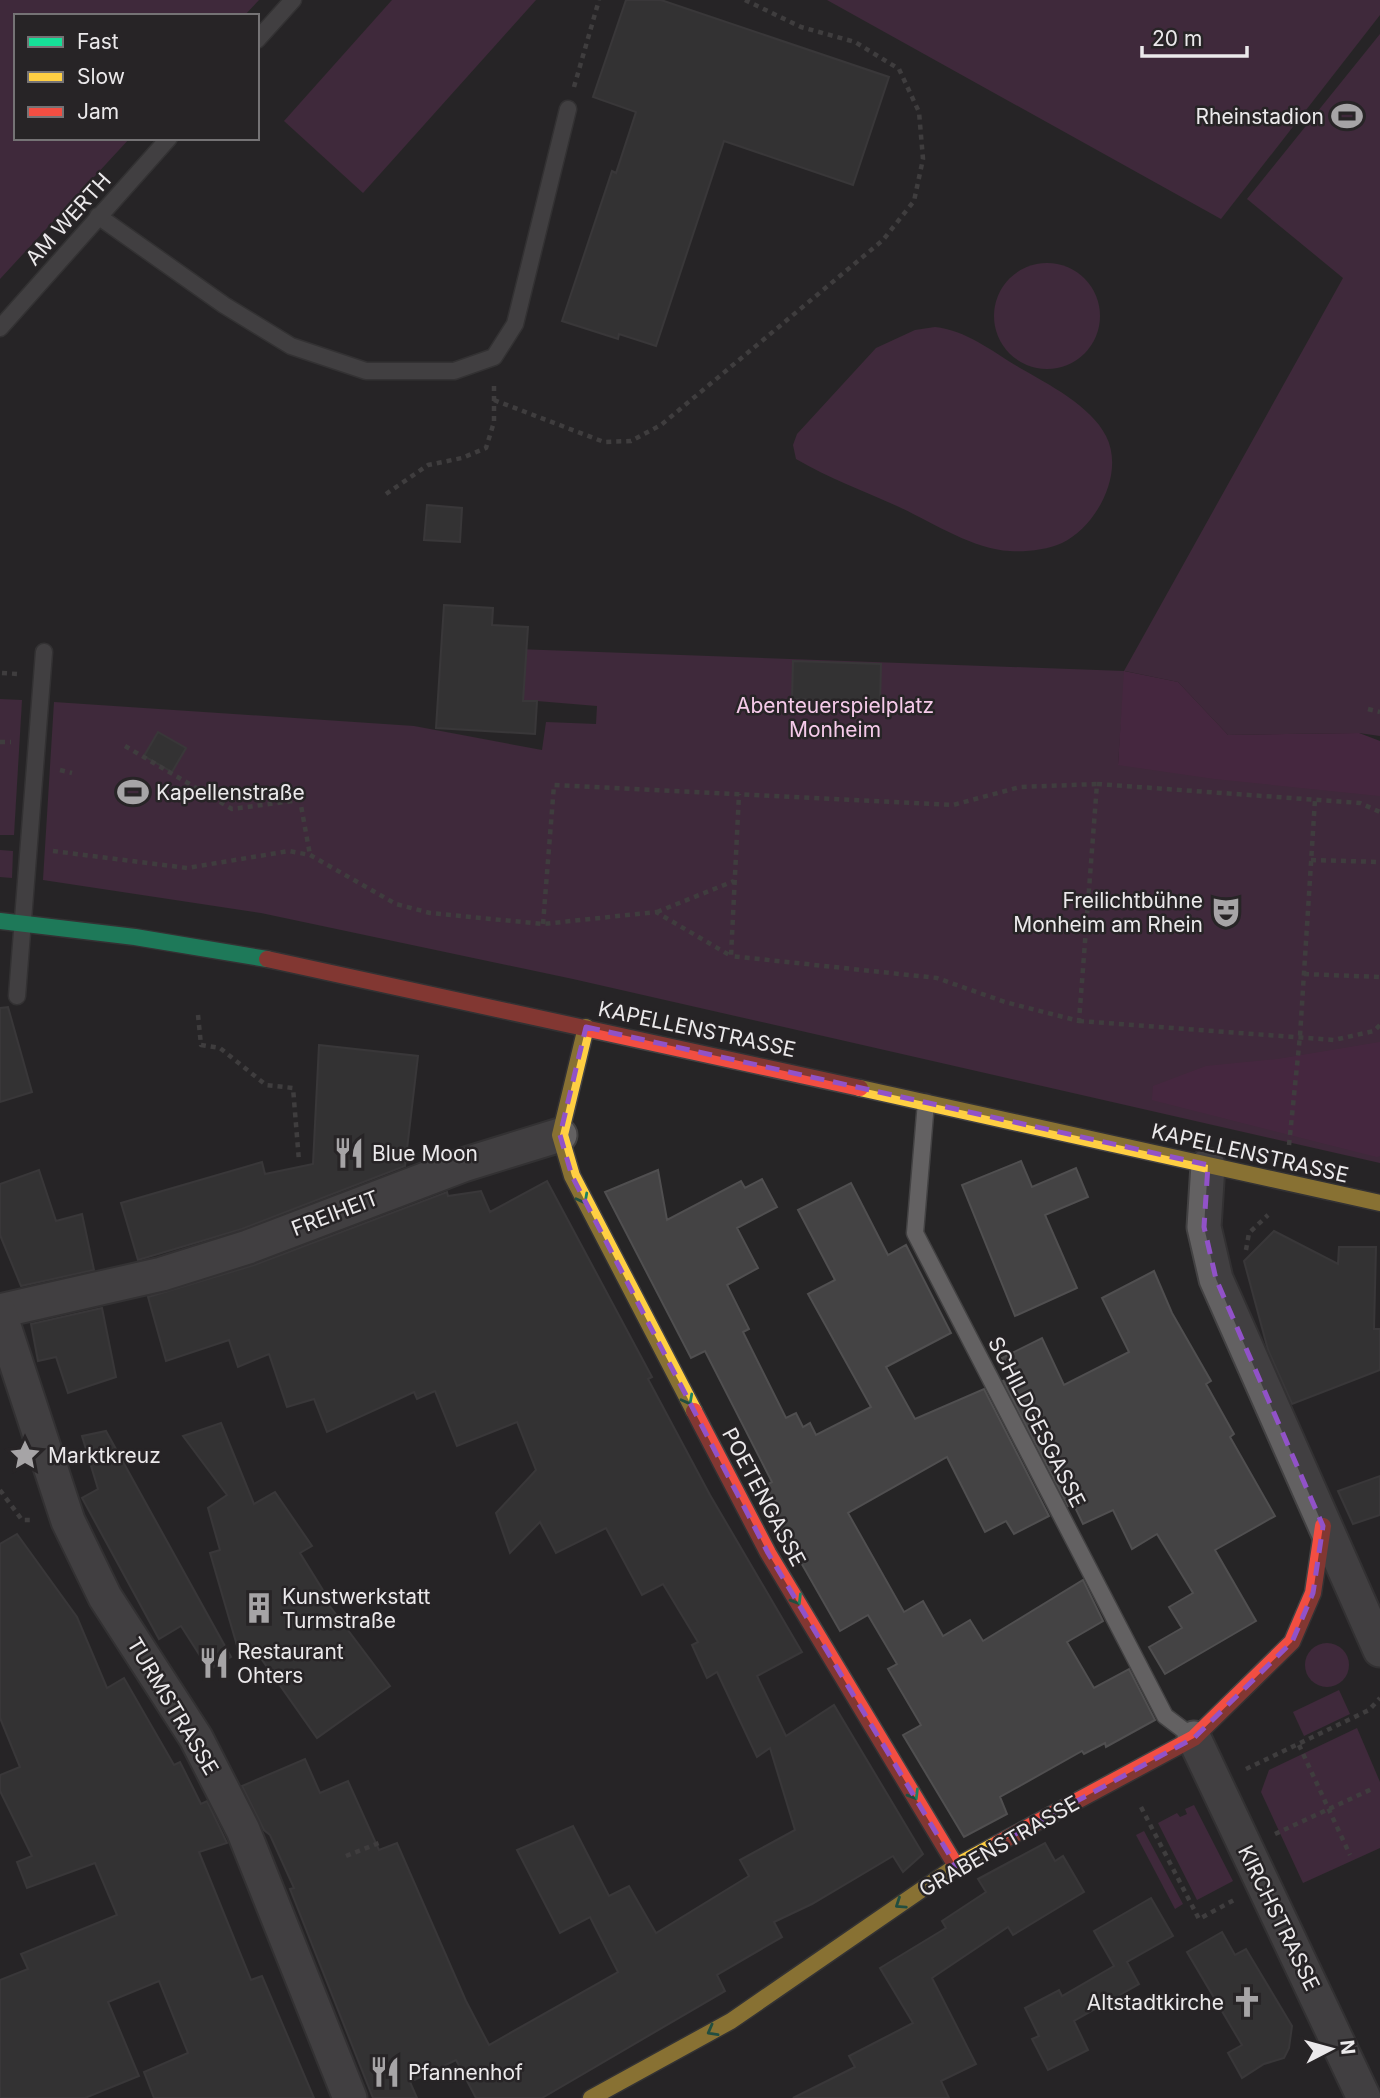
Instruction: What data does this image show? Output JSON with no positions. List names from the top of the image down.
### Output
{
  "streets": {
    "street": [
      "KAPELLENSTRASSE",
      "FREIHEIT",
      "POETENGASSE",
      "TURMSTRASSE",
      "GRABENSTRASSE",
      "KIRCHSTRASSE"
    ],
    "lane": ["AM WERTH", "SCHILDGESGASSE"]
  },
  "crossings": [
    ["KAPELLENSTRASSE", "SCHILDGESGASSE"],
    ["FREIHEIT", "POETENGASSE"],
    ["FREIHEIT", "TURMSTRASSE"],
    ["SCHILDGESGASSE", "GRABENSTRASSE"],
    ["SCHILDGESGASSE", "KIRCHSTRASSE"],
    ["POETENGASSE", "GRABENSTRASSE"],
    ["GRABENSTRASSE", "KIRCHSTRASSE"]
  ],
  "one_way": ["POETENGASSE", "GRABENSTRASSE"],
  "parks": ["Abenteuerspielplatz Monheim"],
  "places": {
    "sports": ["Rheinstadion", "Kapellenstraße"],
    "theatre": ["Freilichtbühne Monheim am Rhein"],
    "restaurant": ["Blue Moon", "Restaurant Ohters", "Pfannenhof"],
    "place": ["Marktkreuz"],
    "building": ["Kunstwerkstatt Turmstraße"],
    "church": ["Altstadtkirche"]
  },
  "legend": ["Fast", "Slow", "Jam"],
  "scale_bar": "20 m",
  "north": "right"
}
